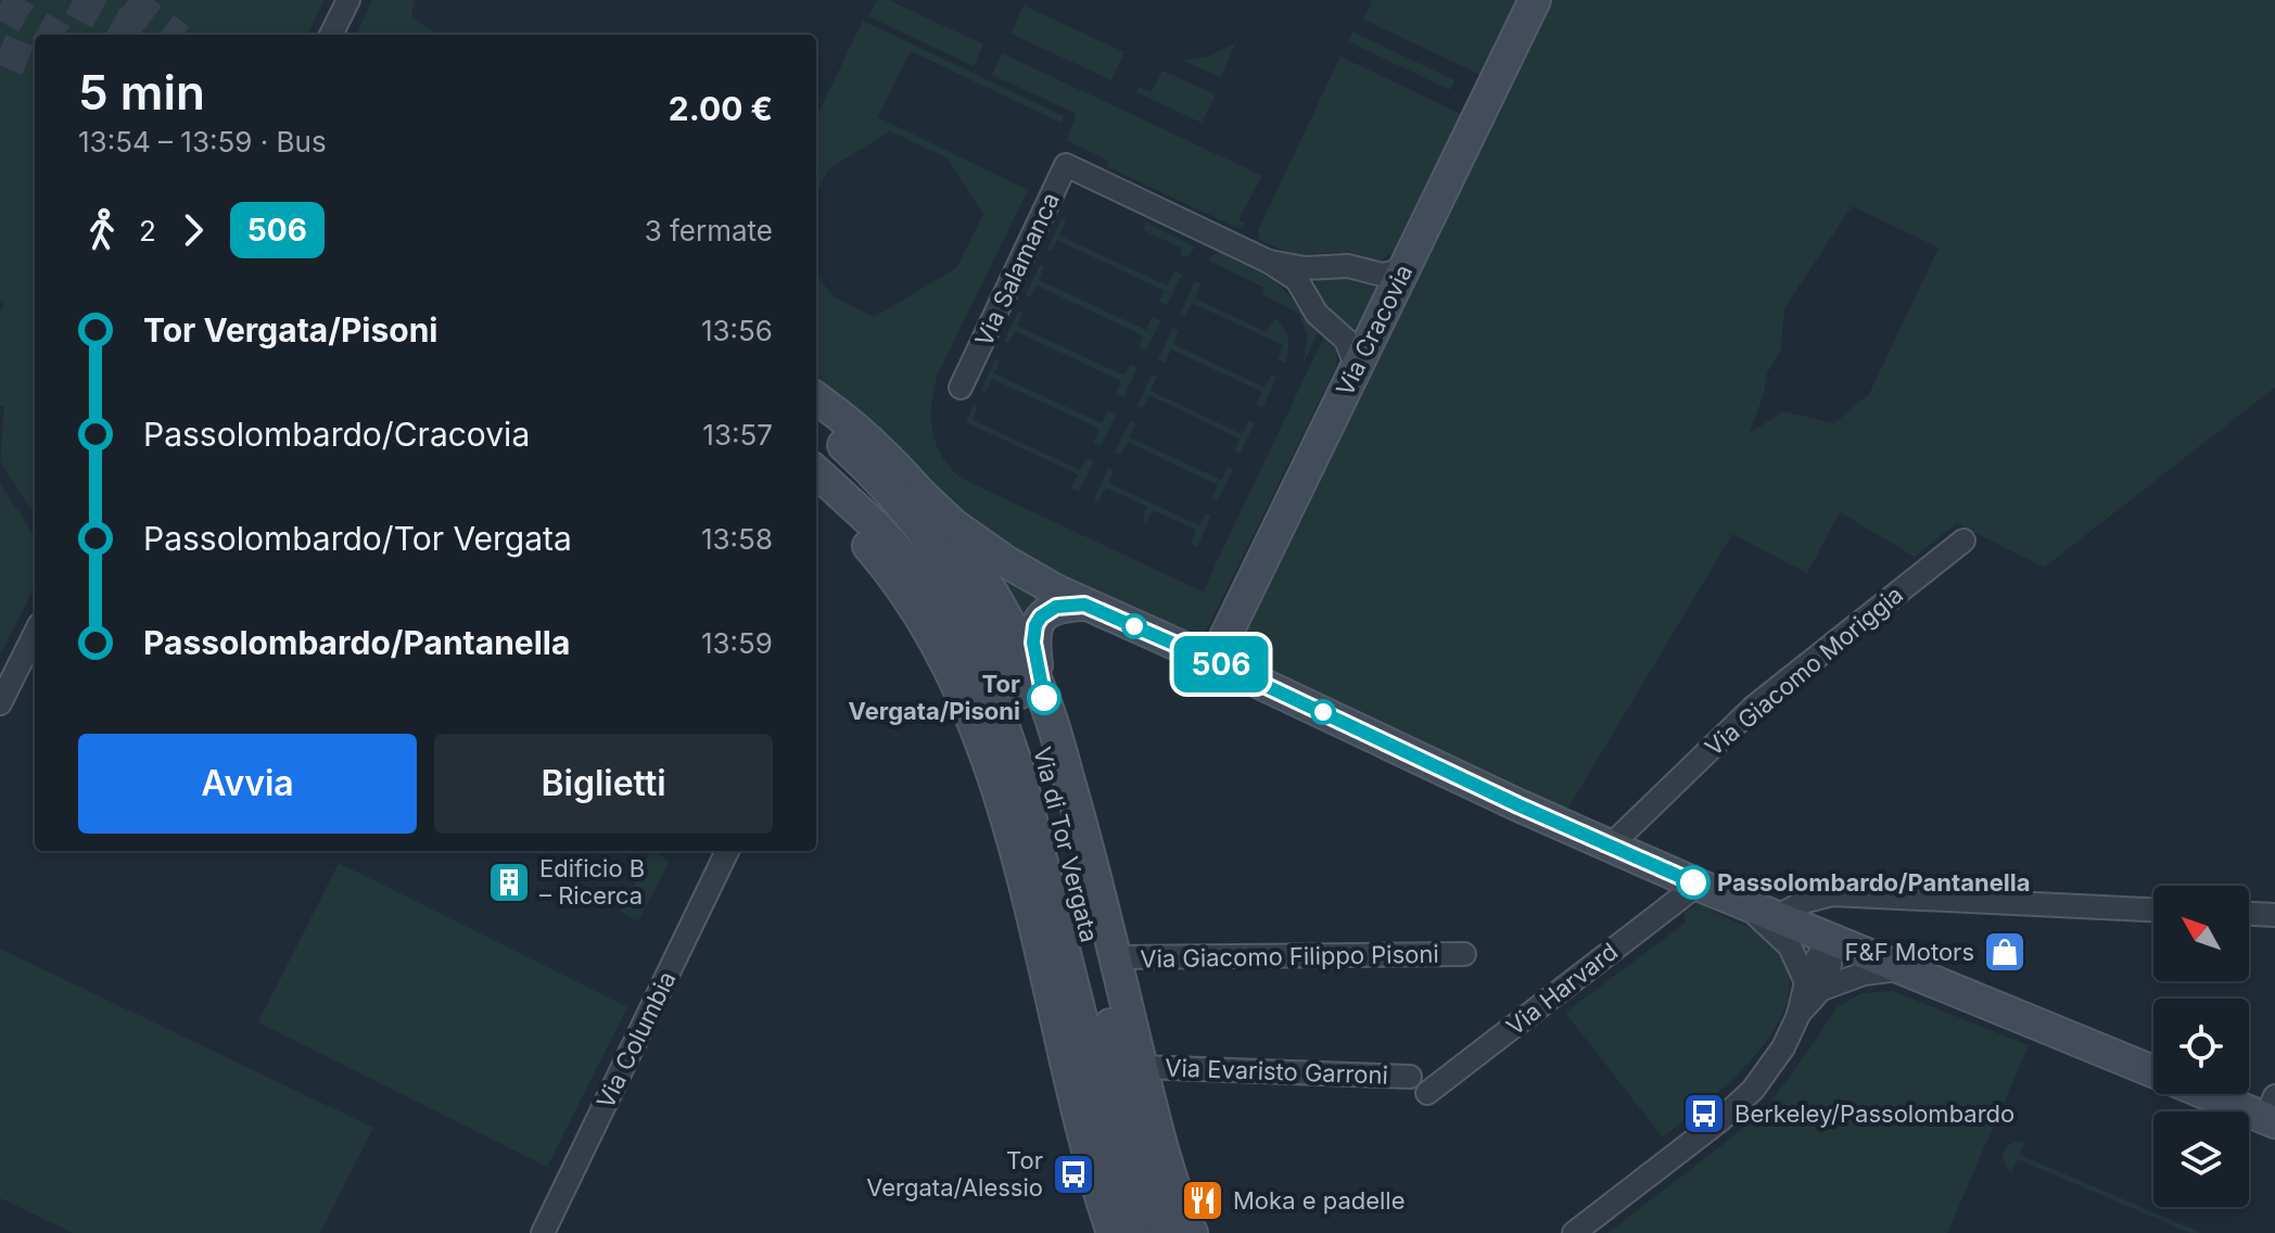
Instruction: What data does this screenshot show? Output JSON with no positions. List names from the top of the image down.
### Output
{
  "streets": {
    "street": [
      "Via Salamanca",
      "Via Cracovia",
      "Via Giacomo Moriggia",
      "Via di Tor Vergata",
      "Via Giacomo Filippo Pisoni",
      "Via Harvard",
      "Via Columbia",
      "Via Evaristo Garroni"
    ]
  },
  "crossings": [
    ["Via Salamanca", "Via Cracovia"],
    ["Via di Tor Vergata", "Via Giacomo Filippo Pisoni"],
    ["Via di Tor Vergata", "Via Evaristo Garroni"]
  ],
  "places": {
    "other": ["Tor Vergata/Pisoni", "Passolombardo/Pantanella"],
    "building": ["Edificio B – Ricerca"],
    "shop": ["F&F Motors"],
    "bus stop": ["Berkeley/Passolombardo", "Tor Vergata/Alessio"],
    "restaurant": ["Moka e padelle"]
  },
  "lines": ["bus line 506"],
  "north": "top left",
  "page": {
    "on_map": "506",
    "heading": ["5 min", "13:54 – 13:59 · Bus", "2.00 €"],
    "legs": ["2", "506", "3 fermate"],
    "list": [
      {
        "name": "Tor Vergata/Pisoni",
        "value": "13:56"
      },
      {
        "name": "Passolombardo/Cracovia",
        "value": "13:57"
      },
      {
        "name": "Passolombardo/Tor Vergata",
        "value": "13:58"
      },
      {
        "name": "Passolombardo/Pantanella",
        "value": "13:59"
      }
    ],
    "buttons": ["Avvia", "Biglietti"]
  }
}
